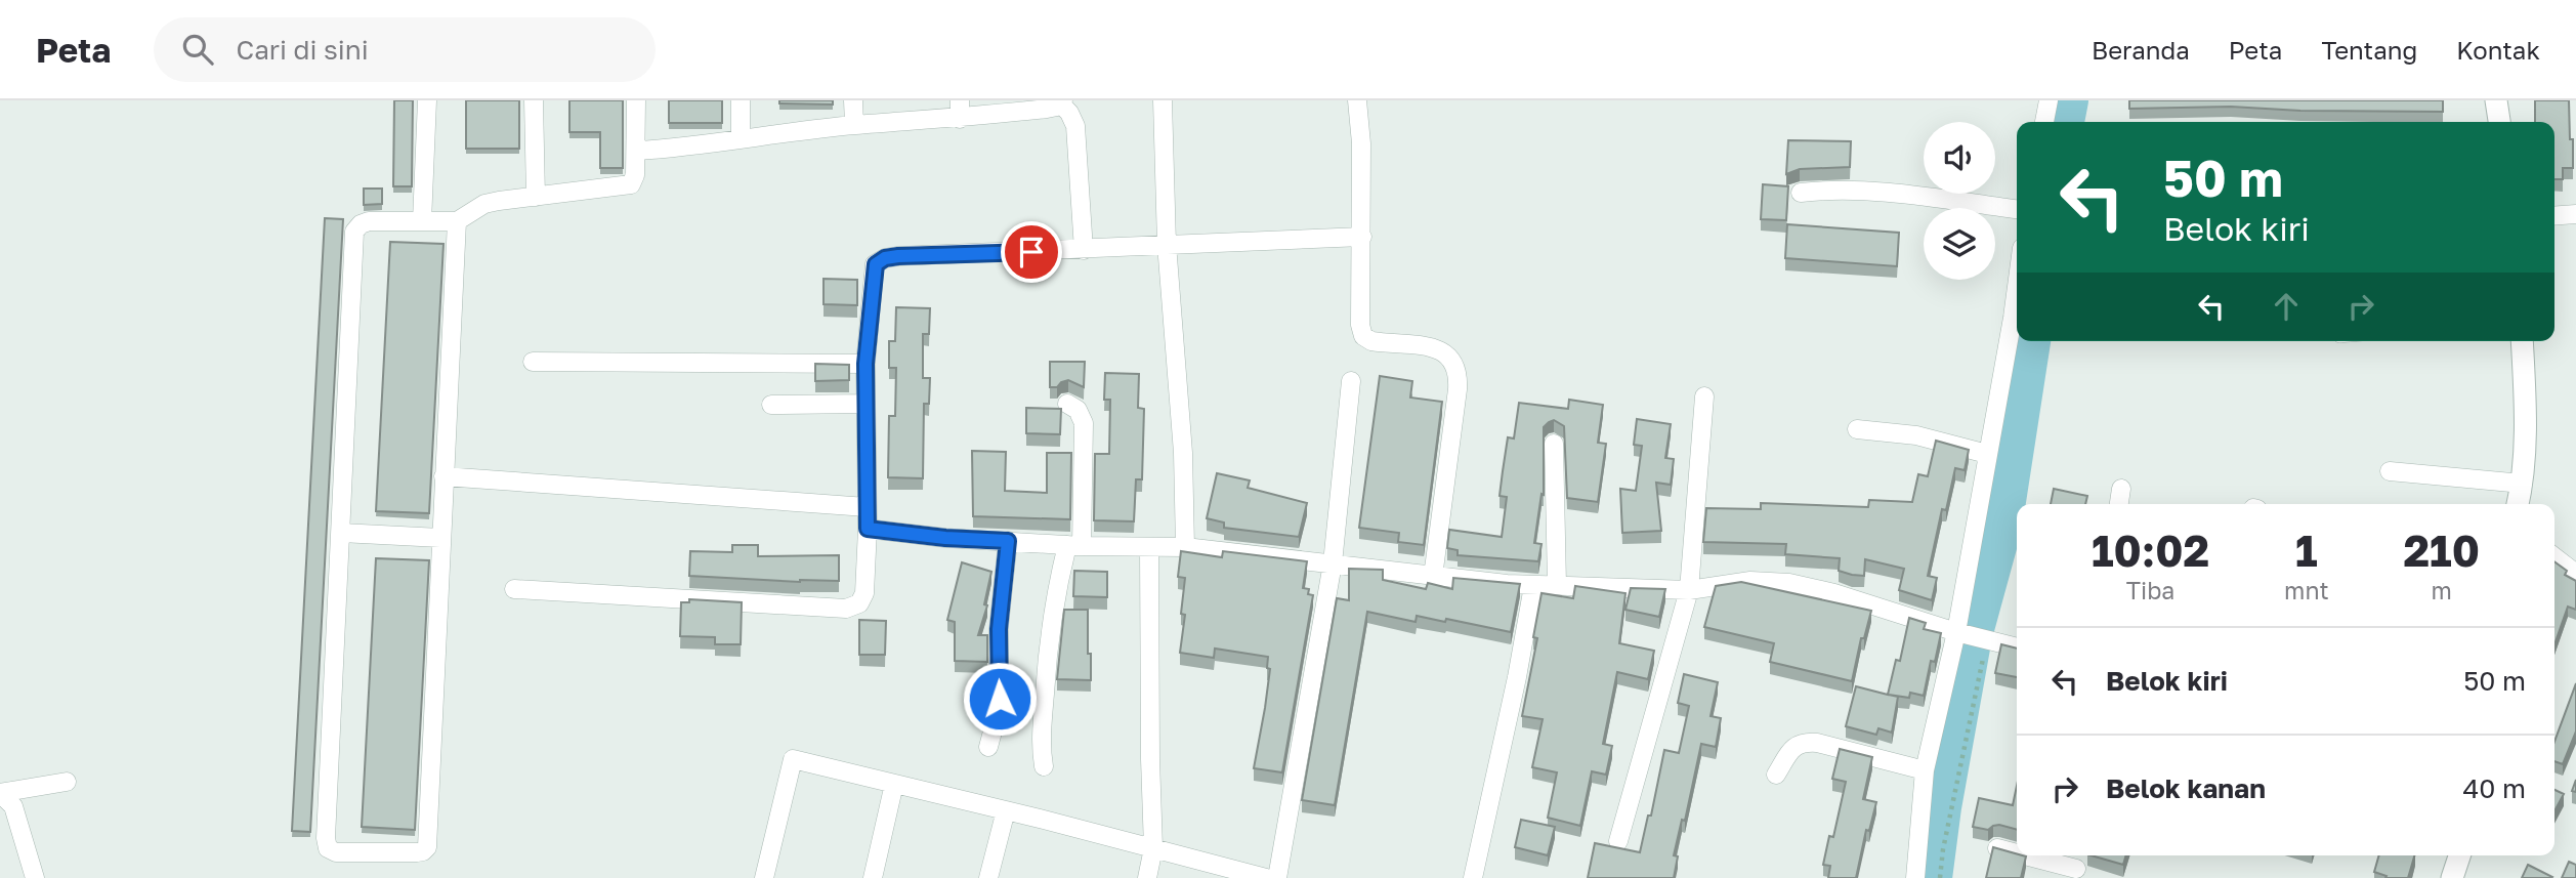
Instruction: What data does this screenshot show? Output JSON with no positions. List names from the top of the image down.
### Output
{
  "page": {
    "header": "Peta",
    "search": "Cari di sini",
    "nav": [
      "Beranda",
      "Peta",
      "Tentang",
      "Kontak"
    ],
    "turn": ["50 m", "Belok kiri"],
    "eta": [
      "10:02",
      "Tiba",
      "1",
      "mnt",
      "210",
      "m"
    ],
    "list": [
      {
        "name": "Belok kiri",
        "value": "50 m"
      },
      {
        "name": "Belok kanan",
        "value": "40 m"
      }
    ]
  }
}
